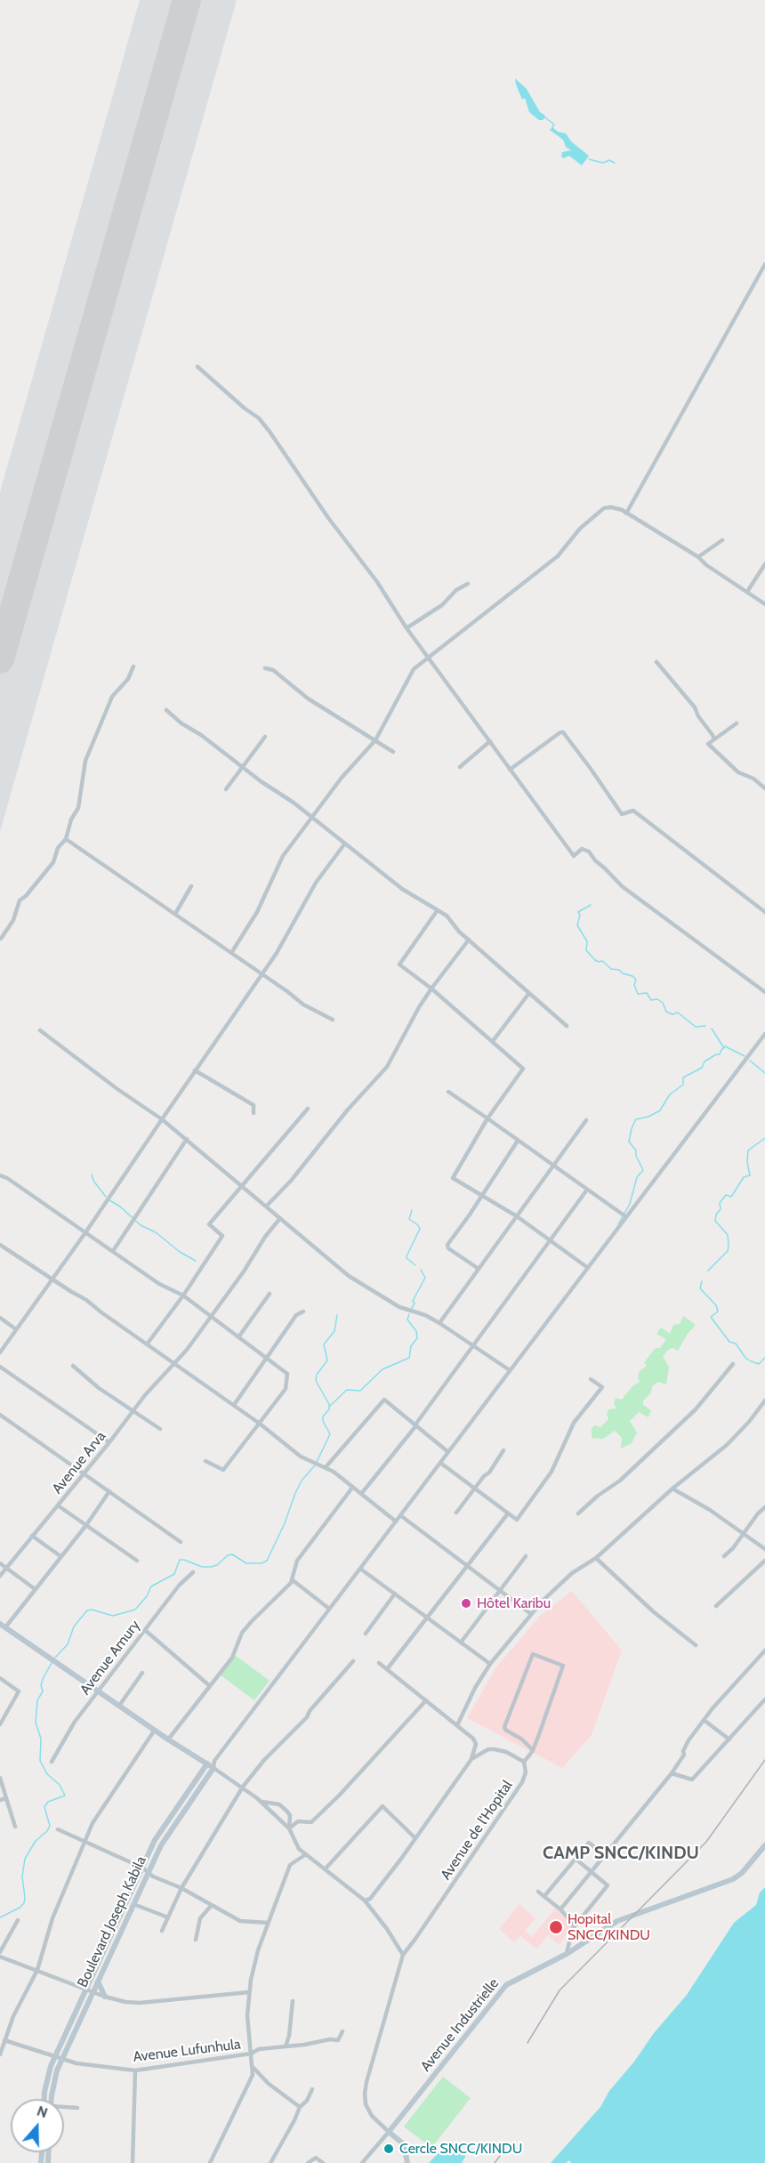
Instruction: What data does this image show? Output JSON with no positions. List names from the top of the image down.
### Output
{
  "streets": {
    "street": [
      "Avenue Arva",
      "Avenue Amury",
      "Avenue de l'Hopital",
      "Boulevard Joseph Kabila",
      "Avenue Industrielle",
      "Avenue Lufunhula"
    ]
  },
  "crossings": [
    ["Boulevard Joseph Kabila", "Avenue Lufunhula"]
  ],
  "districts": ["CAMP SNCC/KINDU"],
  "places": ["Hôtel Karibu", "Hopital SNCC/KINDU", "Cercle SNCC/KINDU"],
  "north": "top"
}
